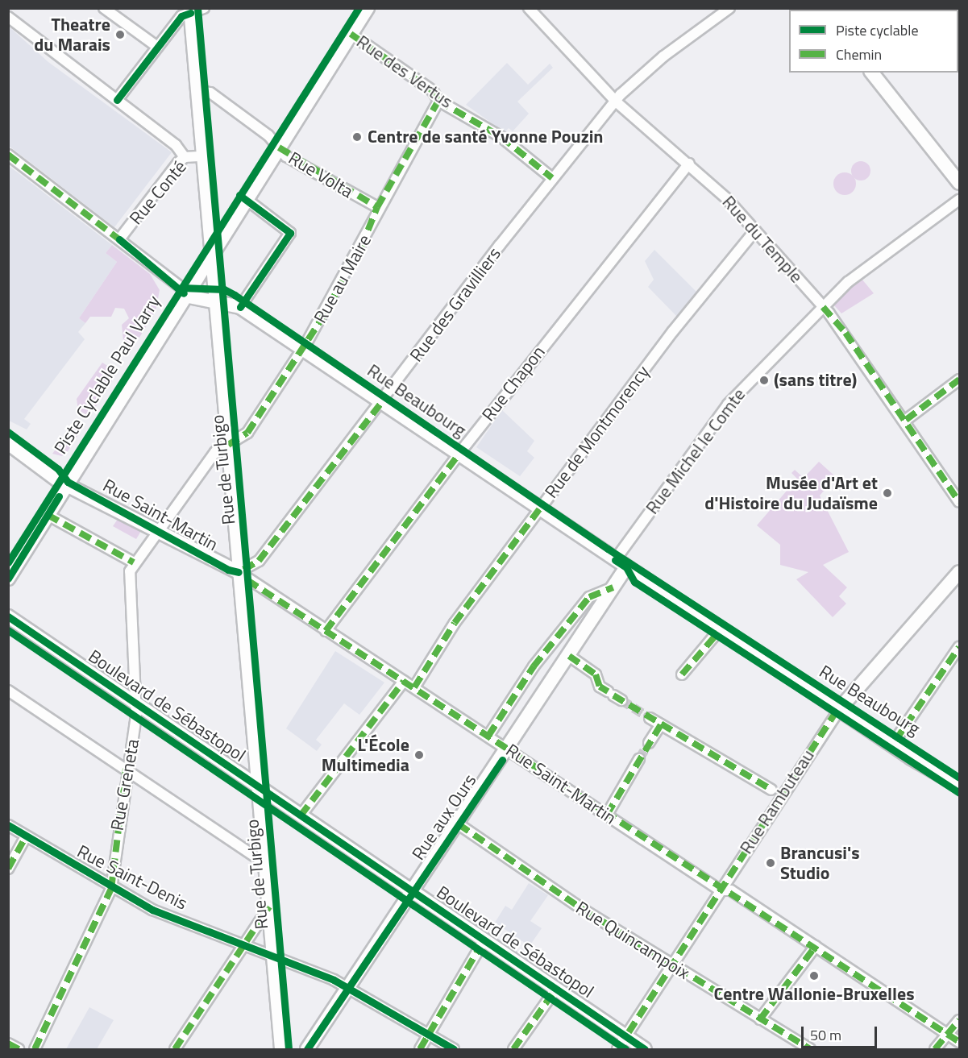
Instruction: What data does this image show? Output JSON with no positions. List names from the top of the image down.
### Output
{
  "streets": {
    "main road": [
      "Rue Beaubourg",
      "Rue de Turbigo",
      "Rue Saint-Martin",
      "Boulevard de Sébastopol",
      "Rue Rambuteau",
      "Rue aux Ours"
    ],
    "street": [
      "Rue des Vertus",
      "Rue Volta",
      "Rue Conté",
      "Rue du Temple",
      "Rue au Maire",
      "Rue des Gravilliers",
      "Rue Chapon",
      "Rue de Montmorency",
      "Rue Michel le Comte",
      "Rue Greneta",
      "Rue Saint-Denis",
      "Rue Quincampoix"
    ],
    "cycle path": ["Piste Cyclable Paul Varry"]
  },
  "crossings": [
    ["Rue des Vertus", "Rue au Maire"],
    ["Rue des Vertus", "Rue des Gravilliers"],
    ["Rue Volta", "Rue au Maire"],
    ["Rue Volta", "Rue de Turbigo"],
    ["Rue Conté", "Rue de Turbigo"],
    ["Rue du Temple", "Rue des Gravilliers"],
    ["Rue du Temple", "Rue Chapon"],
    ["Rue du Temple", "Rue de Montmorency"],
    ["Rue du Temple", "Rue Michel le Comte"],
    ["Rue au Maire", "Rue Beaubourg"],
    ["Rue au Maire", "Rue de Turbigo"],
    ["Rue au Maire", "Rue Saint-Martin"],
    ["Rue des Gravilliers", "Rue Beaubourg"],
    ["Rue des Gravilliers", "Rue de Turbigo"],
    ["Rue des Gravilliers", "Rue Saint-Martin"],
    ["Rue Chapon", "Rue Beaubourg"],
    ["Rue Chapon", "Rue Saint-Martin"],
    ["Rue Beaubourg", "Rue de Montmorency"],
    ["Rue Beaubourg", "Rue Michel le Comte"],
    ["Rue Beaubourg", "Rue de Turbigo"],
    ["Rue Beaubourg", "Rue Rambuteau"],
    ["Rue Beaubourg", "Rue aux Ours"],
    ["Rue de Montmorency", "Rue Saint-Martin"],
    ["Rue Michel le Comte", "Rue aux Ours"],
    ["Rue de Turbigo", "Rue Saint-Martin"],
    ["Rue de Turbigo", "Boulevard de Sébastopol"],
    ["Rue de Turbigo", "Rue Saint-Denis"],
    ["Rue Saint-Martin", "Rue Greneta"],
    ["Rue Saint-Martin", "Rue Rambuteau"],
    ["Rue Saint-Martin", "Rue aux Ours"],
    ["Boulevard de Sébastopol", "Rue Greneta"],
    ["Boulevard de Sébastopol", "Rue Rambuteau"],
    ["Boulevard de Sébastopol", "Rue aux Ours"],
    ["Rue Greneta", "Rue Saint-Denis"],
    ["Rue Rambuteau", "Rue Quincampoix"],
    ["Rue aux Ours", "Rue Saint-Denis"],
    ["Rue aux Ours", "Rue Quincampoix"]
  ],
  "places": [
    "Theatre du Marais",
    "Centre de santé Yvonne Pouzin",
    "(sans titre)",
    "Musée d'Art et d'Histoire du Judaïsme",
    "L'École Multimedia",
    "Brancusi's Studio",
    "Centre Wallonie-Bruxelles"
  ],
  "legend": ["Piste cyclable", "Chemin"],
  "scale_bar": "50 m"
}
